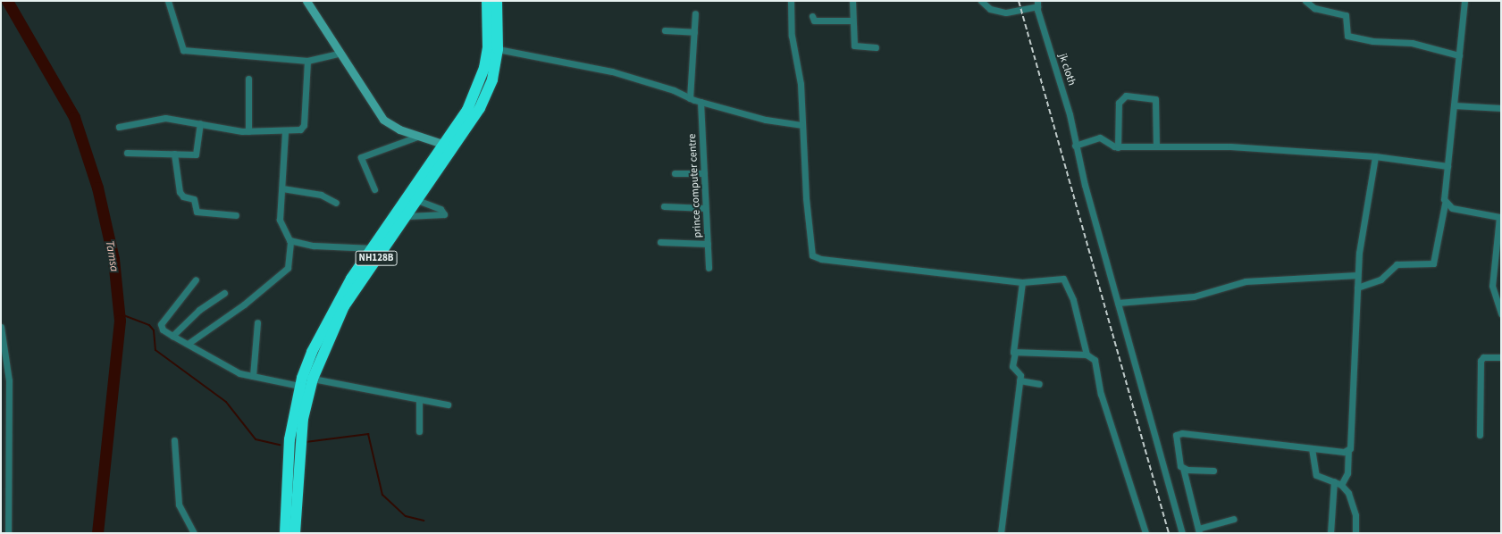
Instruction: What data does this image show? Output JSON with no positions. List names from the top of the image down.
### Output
{
  "streets": {
    "highway": ["NH128B"],
    "street": ["jk cloth", "prince computer centre"]
  },
  "water": ["Tamsa"]
}
